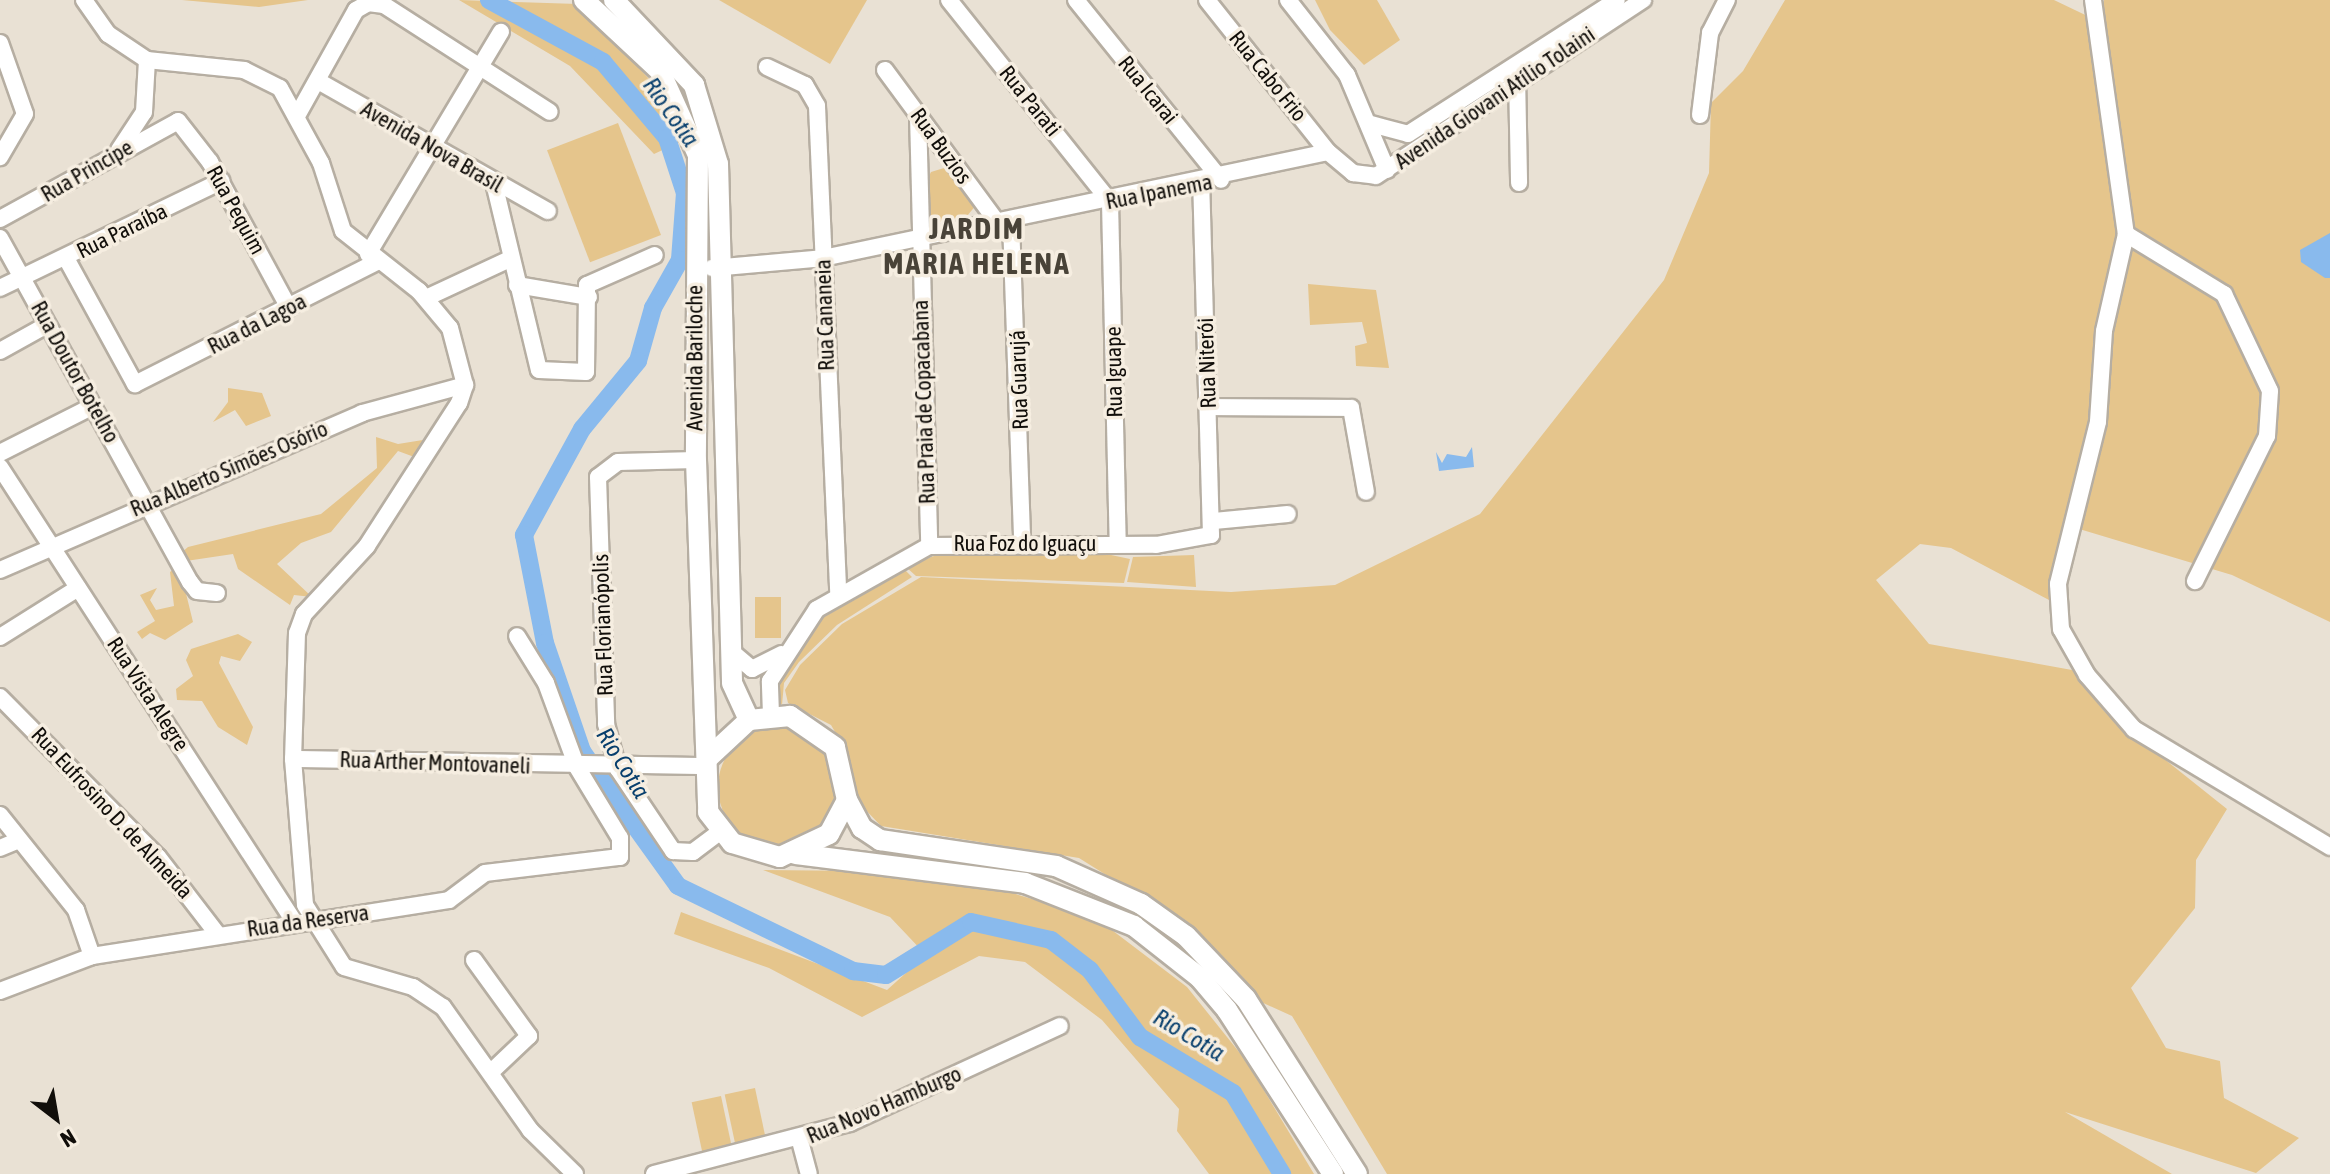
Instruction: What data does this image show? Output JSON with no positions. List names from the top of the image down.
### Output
{
  "streets": {
    "main road": ["Avenida Bariloche"],
    "street": [
      "Rua Cabo Frio",
      "Rua Icarai",
      "Avenida Giovani Atílio Tolaini",
      "Rua Parati",
      "Rua Buzios",
      "Avenida Nova Brasil",
      "Rua Principe",
      "Rua Ipanema",
      "Rua Pequim",
      "Rua Paraíba",
      "Rua Cananeia",
      "Rua da Lagoa",
      "Rua Niterói",
      "Rua Doutor Botelho",
      "Rua Iguape",
      "Rua Guarujá",
      "Rua Praia de Copacabana",
      "Rua Alberto Simões Osório",
      "Rua Foz do Iguaçu",
      "Rua Florianópolis",
      "Rua Vista Alegre",
      "Rua Arther Montovaneli",
      "Rua Eufrosino D. de Almeida",
      "Rua da Reserva",
      "Rua Novo Hamburgo"
    ]
  },
  "crossings": [
    ["Rua Cabo Frio", "Rua Ipanema"],
    ["Rua Icarai", "Rua Ipanema"],
    ["Rua Parati", "Rua Ipanema"],
    ["Rua Parati", "Rua Iguape"],
    ["Rua Buzios", "Rua Ipanema"],
    ["Rua Buzios", "Rua Guarujá"],
    ["Rua Buzios", "Rua Praia de Copacabana"],
    ["Rua Principe", "Rua Pequim"],
    ["Rua Ipanema", "Rua Cananeia"],
    ["Rua Ipanema", "Avenida Bariloche"],
    ["Rua Ipanema", "Rua Niterói"],
    ["Rua Ipanema", "Rua Iguape"],
    ["Rua Ipanema", "Rua Guarujá"],
    ["Rua Ipanema", "Rua Praia de Copacabana"],
    ["Rua Pequim", "Rua Paraíba"],
    ["Rua Pequim", "Rua da Lagoa"],
    ["Rua Paraíba", "Rua da Lagoa"],
    ["Rua Paraíba", "Rua Doutor Botelho"],
    ["Rua Cananeia", "Rua Foz do Iguaçu"],
    ["Avenida Bariloche", "Rua Foz do Iguaçu"],
    ["Avenida Bariloche", "Rua Florianópolis"],
    ["Avenida Bariloche", "Rua Arther Montovaneli"],
    ["Rua Niterói", "Rua Foz do Iguaçu"],
    ["Rua Doutor Botelho", "Rua Alberto Simões Osório"],
    ["Rua Iguape", "Rua Foz do Iguaçu"],
    ["Rua Guarujá", "Rua Foz do Iguaçu"],
    ["Rua Praia de Copacabana", "Rua Foz do Iguaçu"],
    ["Rua Alberto Simões Osório", "Rua Vista Alegre"],
    ["Rua Foz do Iguaçu", "Rua Florianópolis"],
    ["Rua Foz do Iguaçu", "Rua Arther Montovaneli"],
    ["Rua Florianópolis", "Rua Arther Montovaneli"],
    ["Rua Vista Alegre", "Rua da Reserva"],
    ["Rua Arther Montovaneli", "Rua da Reserva"],
    ["Rua Eufrosino D. de Almeida", "Rua da Reserva"]
  ],
  "districts": ["JARDIM MARIA HELENA"],
  "water": ["Rio Cotia"],
  "north": "bottom right"
}
